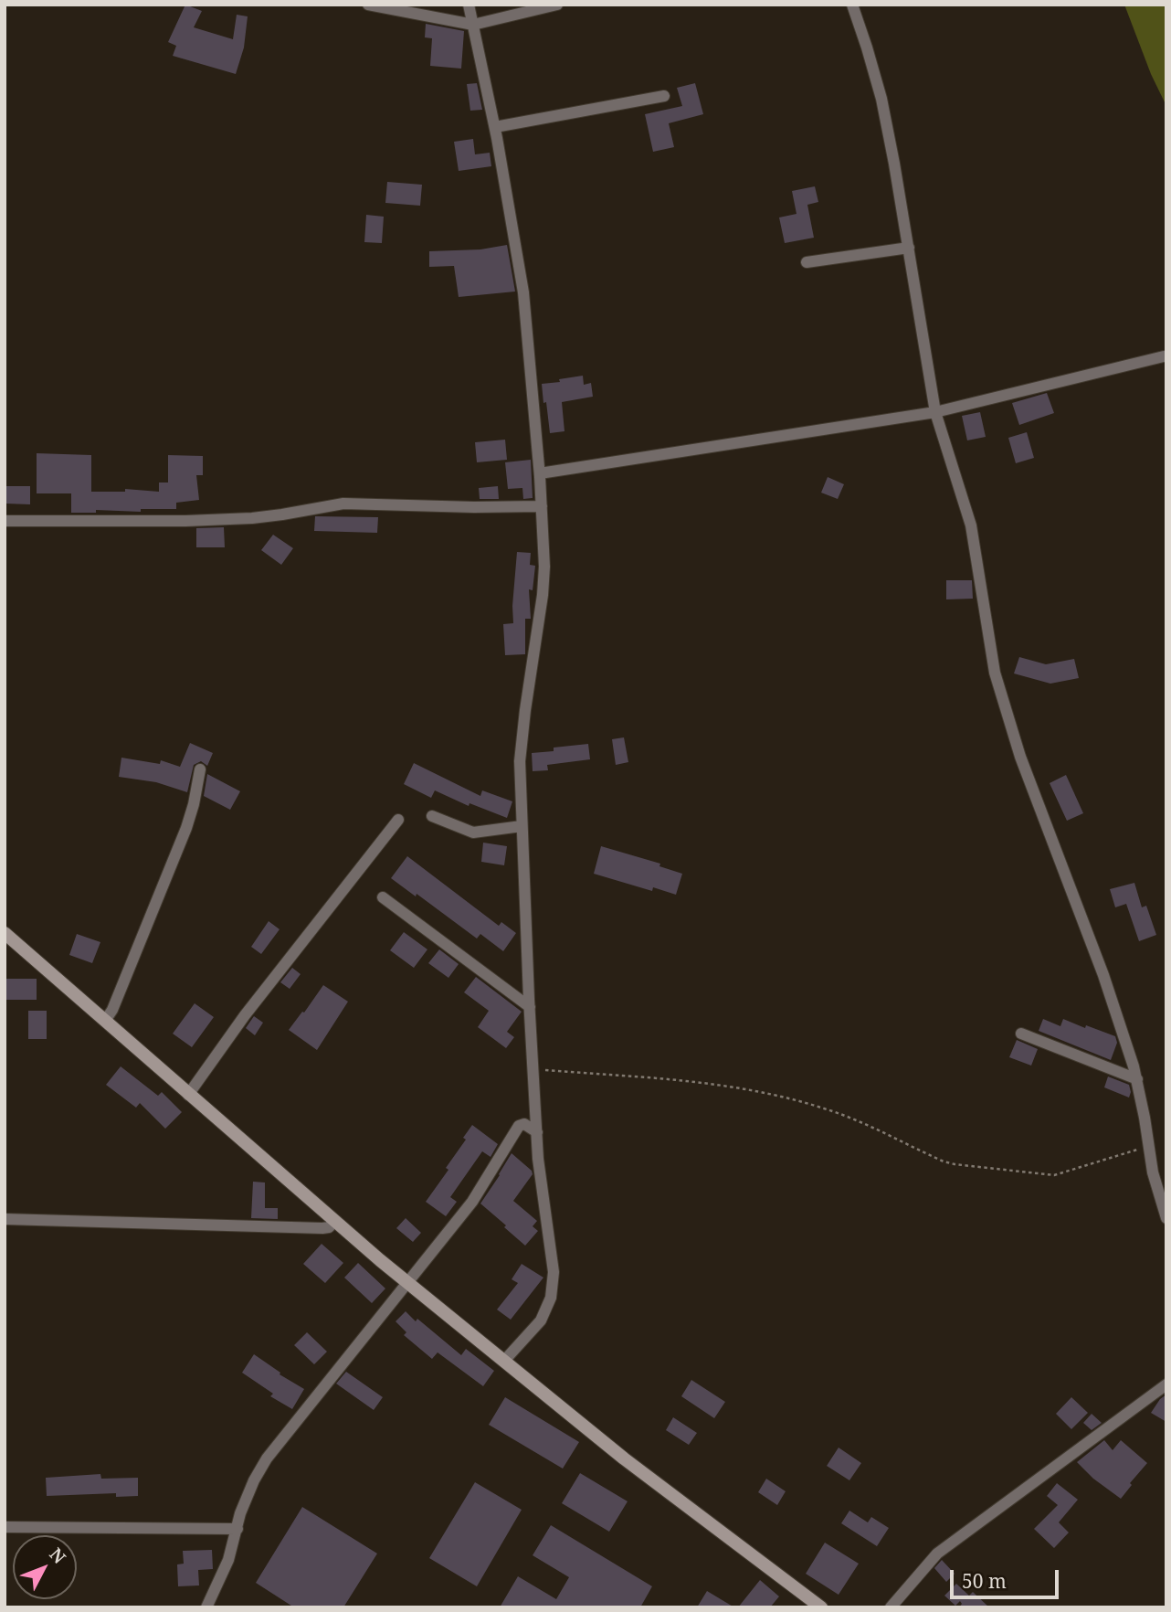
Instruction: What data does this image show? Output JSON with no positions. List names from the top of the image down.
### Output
{
  "scale_bar": "50 m",
  "north": "top right"
}
